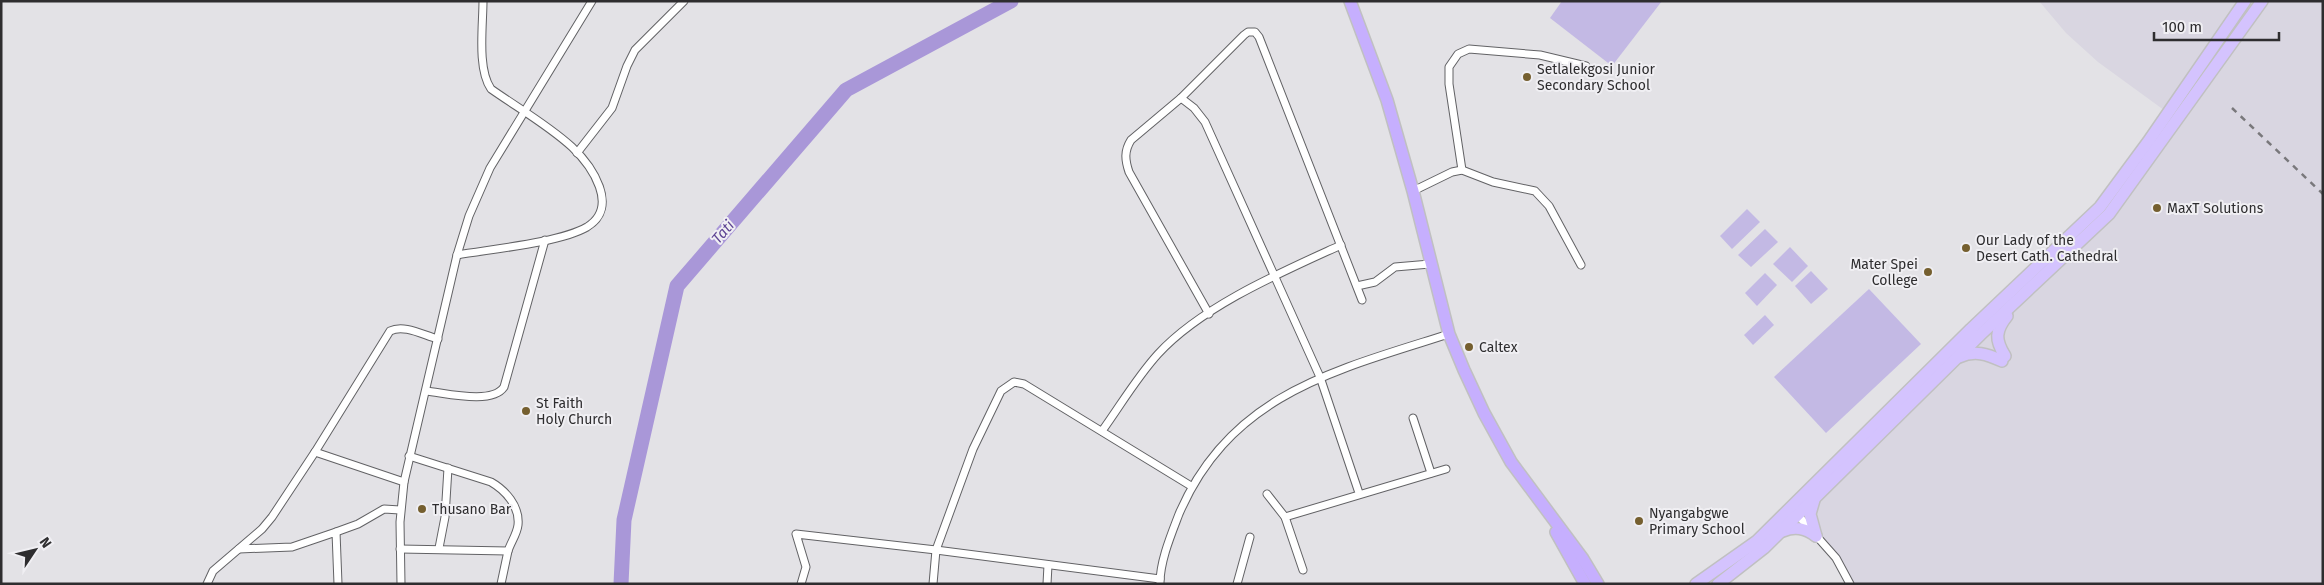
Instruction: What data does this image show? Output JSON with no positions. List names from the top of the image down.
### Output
{
  "water": ["Tati"],
  "places": [
    "Setlalekgosi Junior Secondary School",
    "MaxT Solutions",
    "Our Lady of the Desert Cath. Cathedral",
    "Mater Spei College",
    "Caltex",
    "St Faith Holy Church",
    "Thusano Bar",
    "Nyangabgwe Primary School"
  ],
  "scale_bar": "100 m",
  "north": "top right"
}
